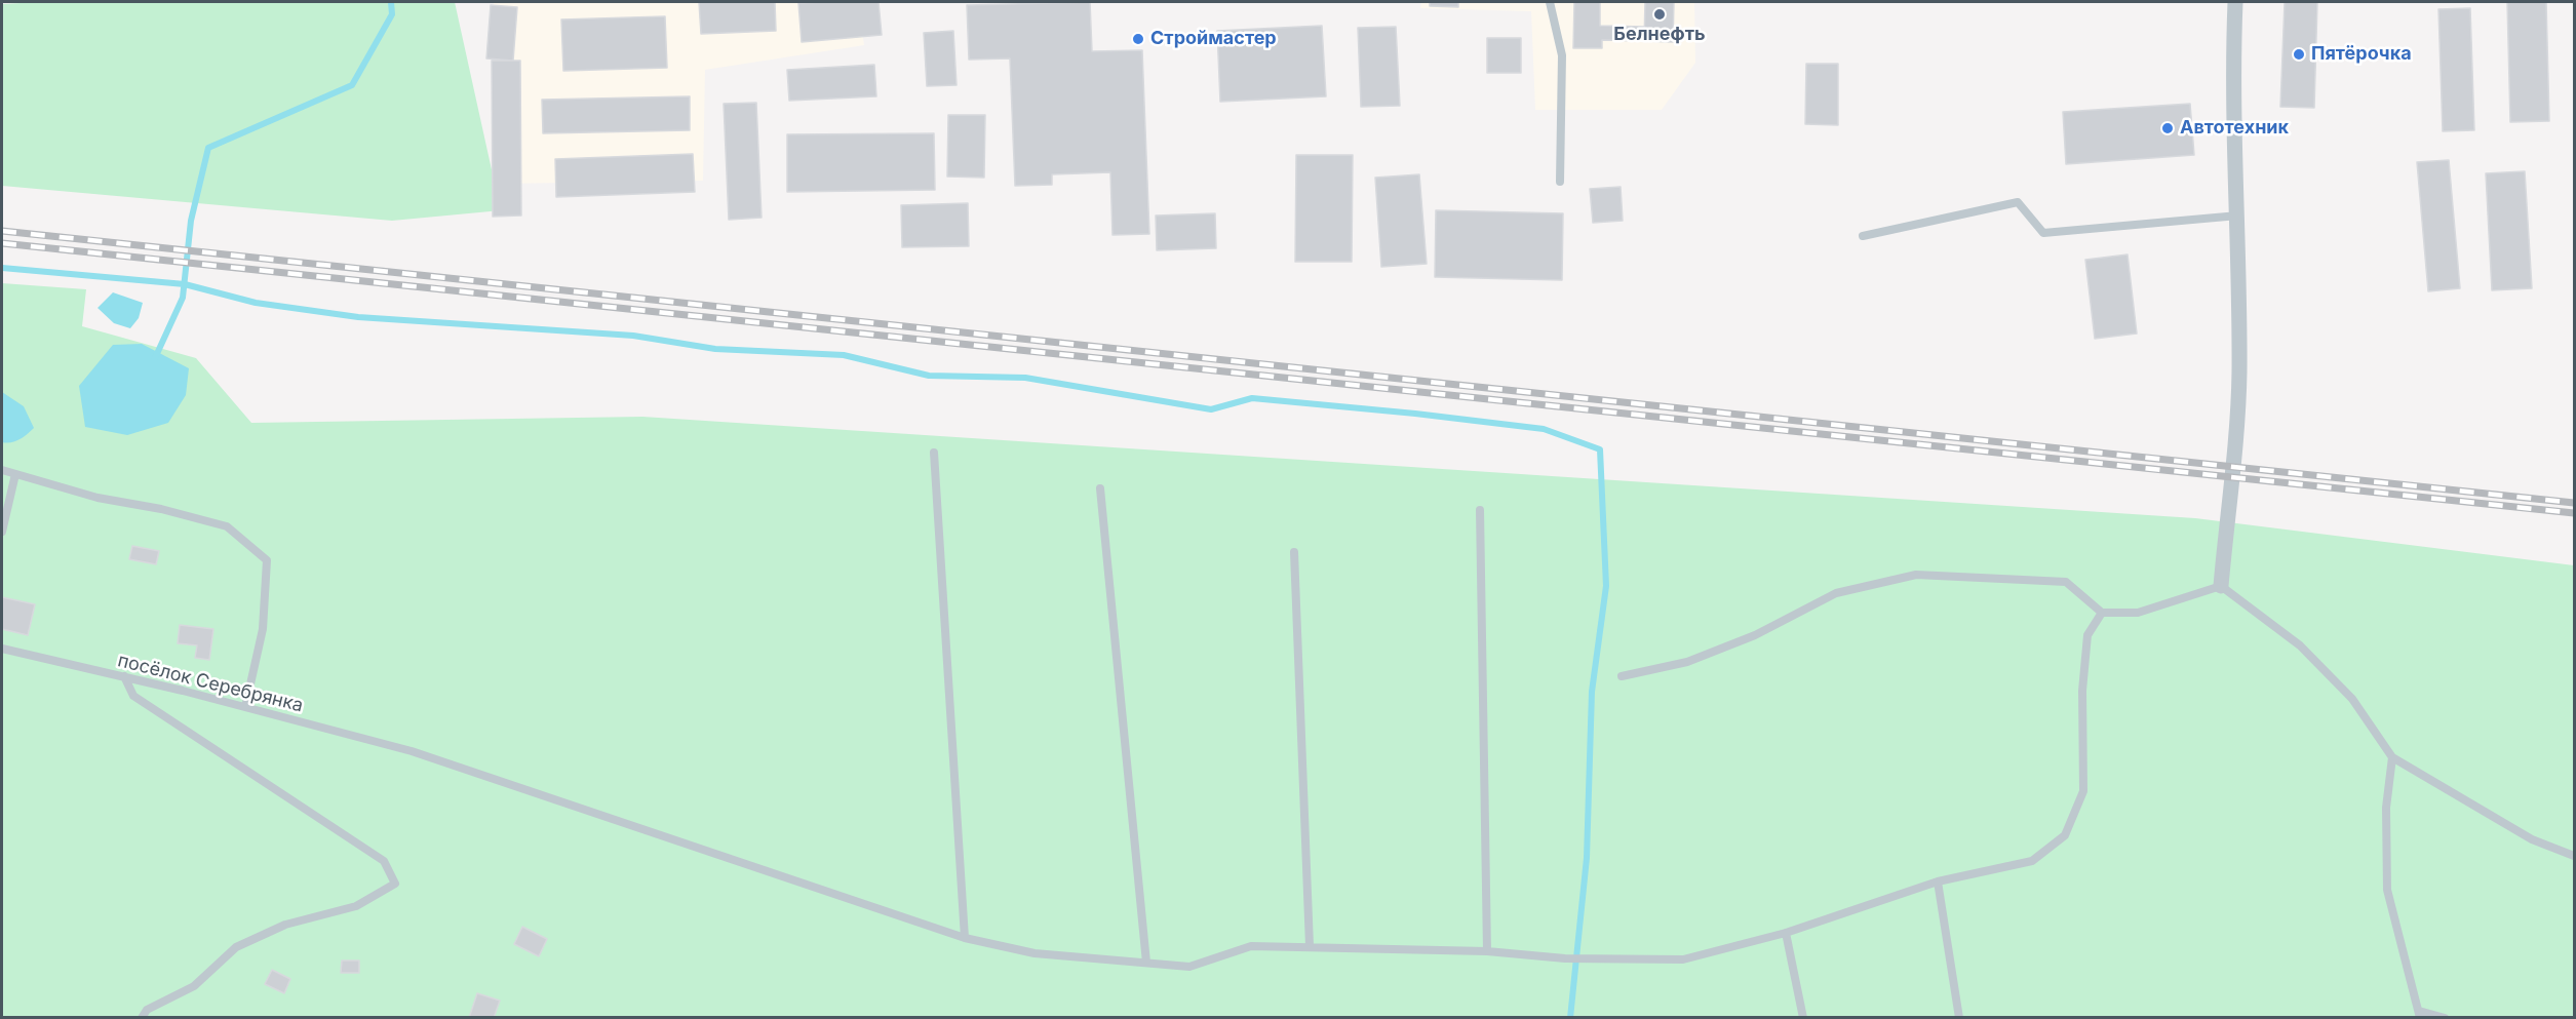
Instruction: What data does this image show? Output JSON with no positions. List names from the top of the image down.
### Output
{
  "streets": {
    "lane": ["посёлок Серебрянка"]
  },
  "places": [
    "Белнефть",
    "Строймастер",
    "Пятёрочка",
    "Автотехник"
  ]
}
